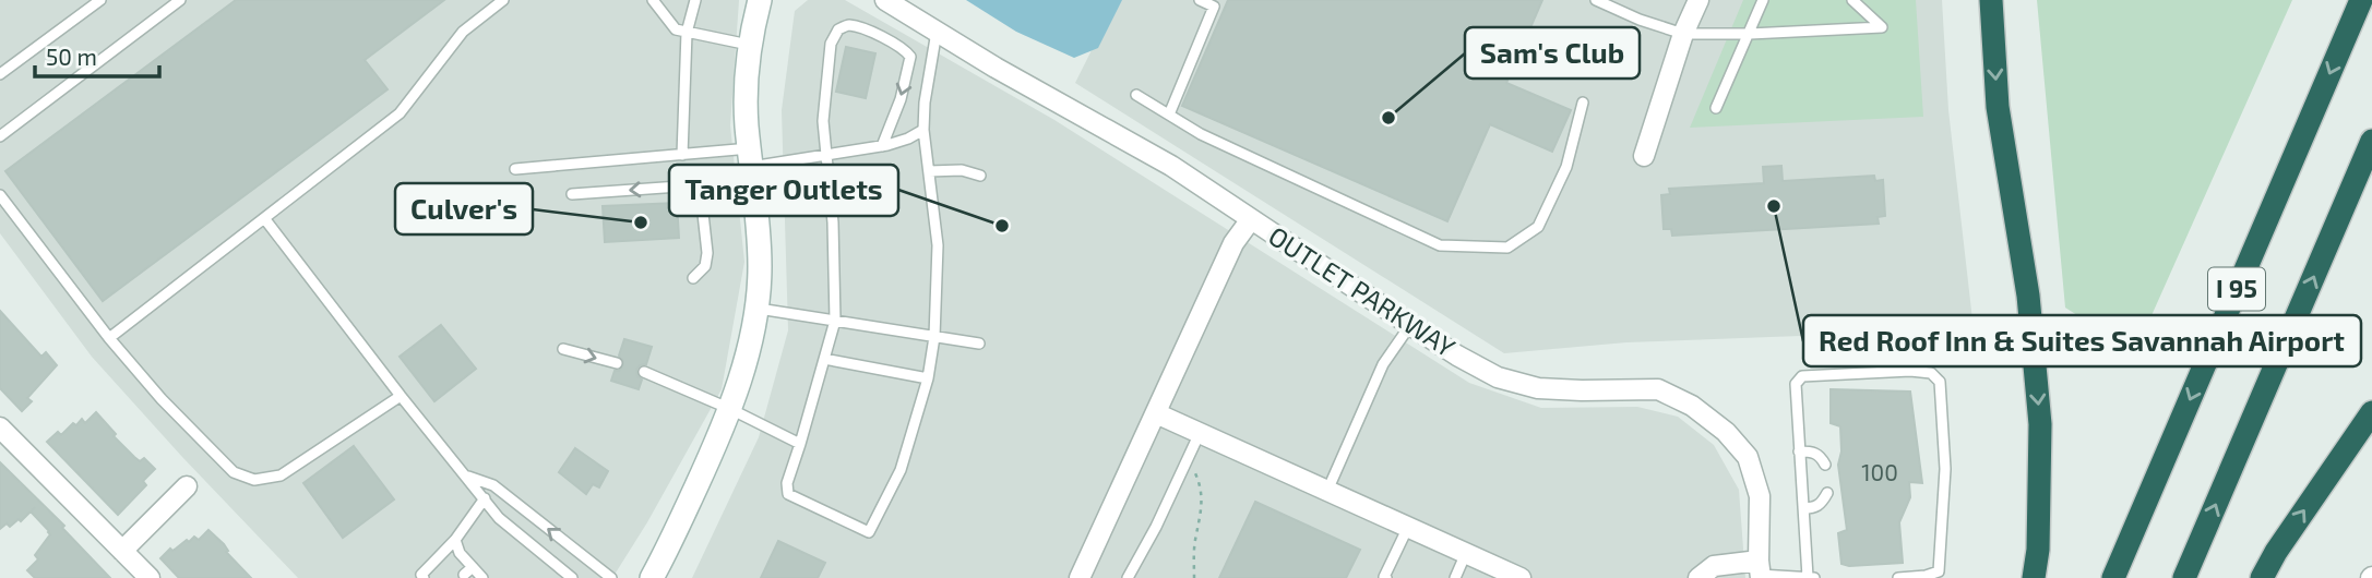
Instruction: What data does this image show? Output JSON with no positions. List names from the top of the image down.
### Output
{
  "streets": {
    "highway": ["I 95"],
    "street": ["OUTLET PARKWAY"]
  },
  "places": [
    "Sam's Club",
    "Red Roof Inn & Suites Savannah Airport",
    "Culver's",
    "Tanger Outlets"
  ],
  "house_numbers": ["100"],
  "scale_bar": "50 m"
}
